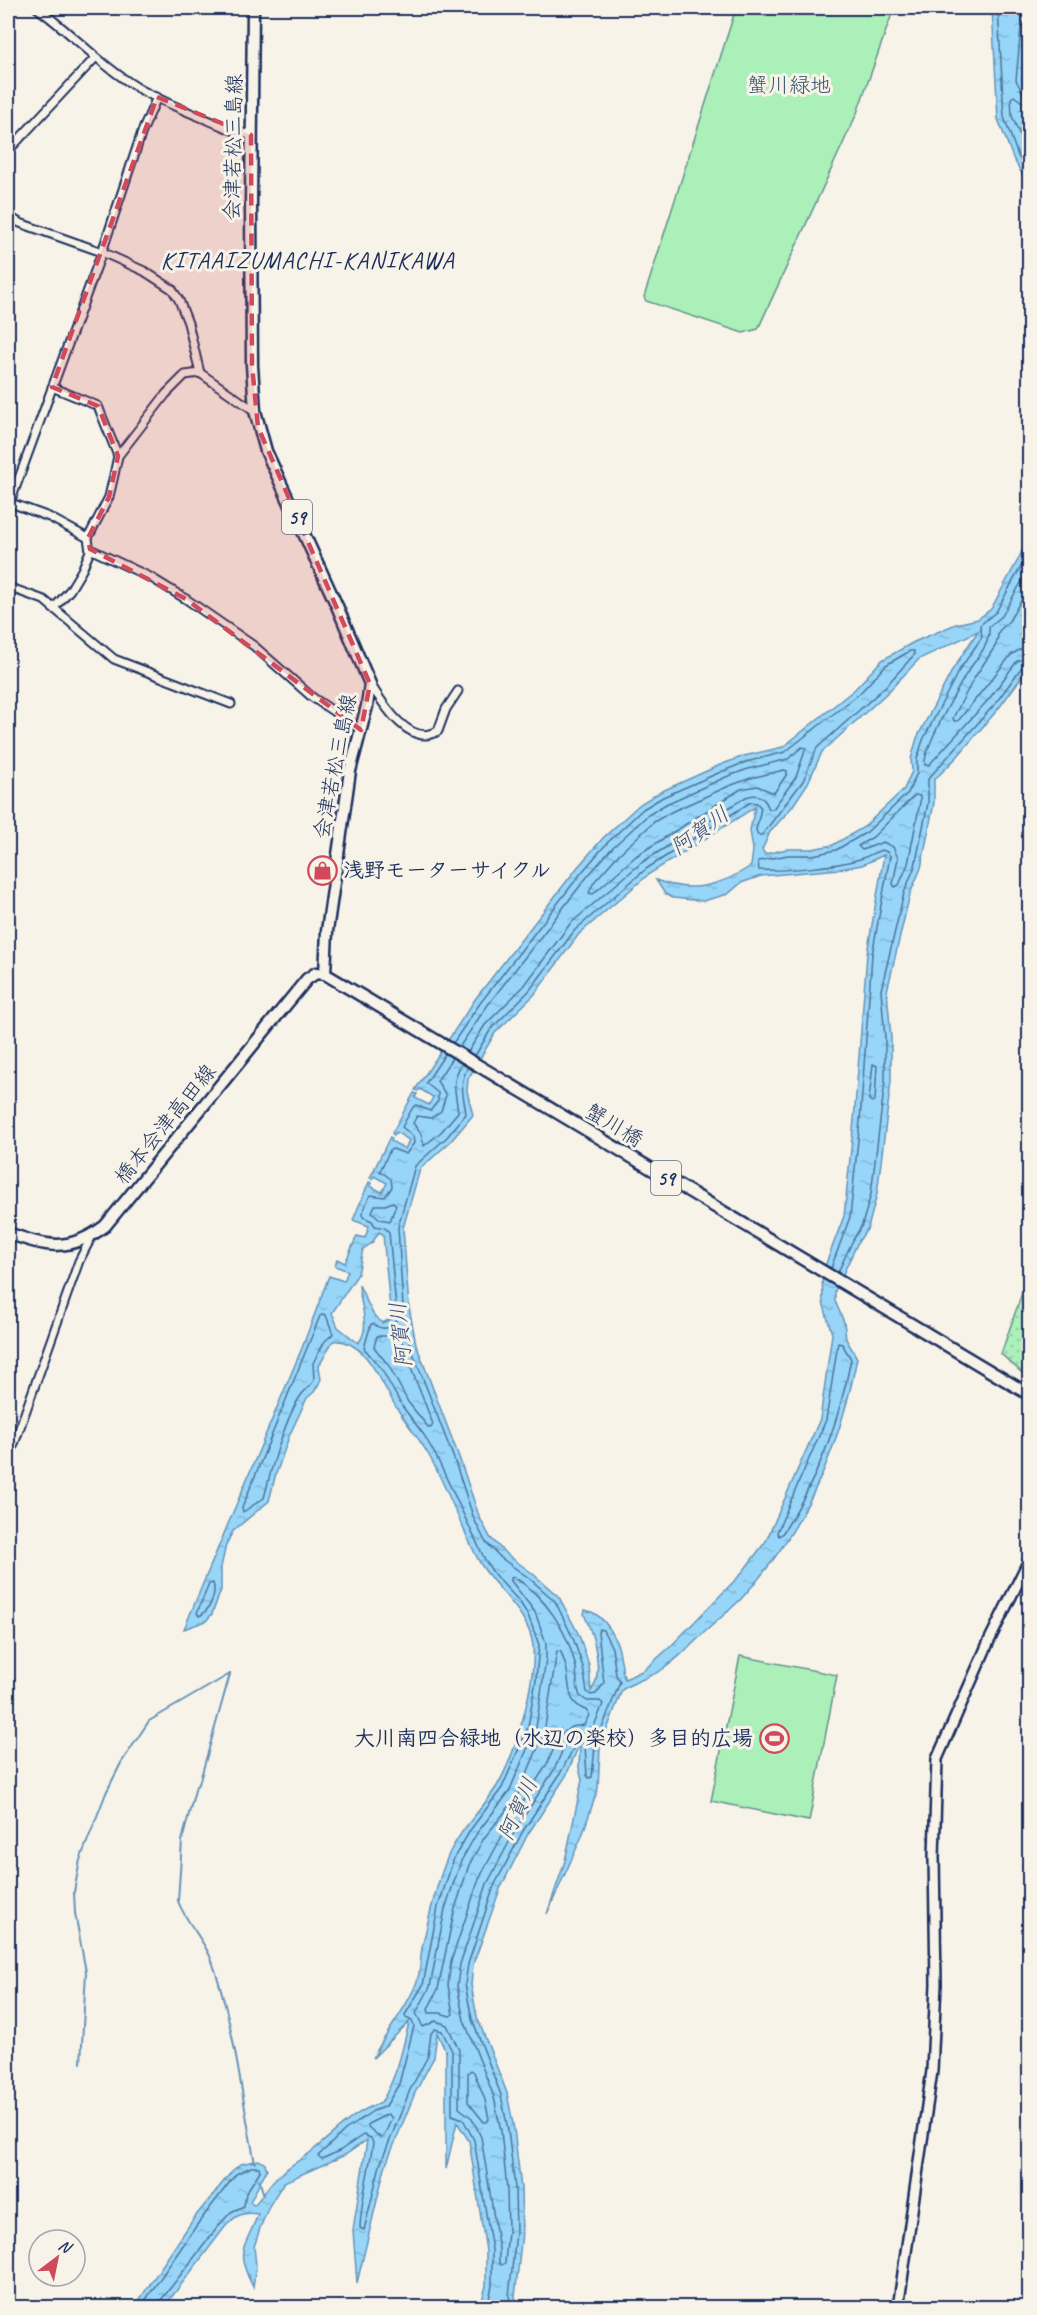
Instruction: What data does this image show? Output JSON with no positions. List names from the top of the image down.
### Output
{
  "streets": {
    "main road": [
      "会津若松三島線",
      "59",
      "橋本会津高田線",
      "蟹川橋"
    ]
  },
  "crossings": [
    ["会津若松三島線", "橋本会津高田線"],
    ["会津若松三島線", "蟹川橋"],
    ["橋本会津高田線", "蟹川橋"]
  ],
  "districts": ["KITAAIZUMACHI-KANIKAWA"],
  "water": ["阿賀川"],
  "parks": ["蟹川緑地"],
  "places": {
    "shop": ["浅野モーターサイクル"],
    "sports": ["大川南四合緑地（水辺の楽校）多目的広場"]
  },
  "north": "top right"
}
